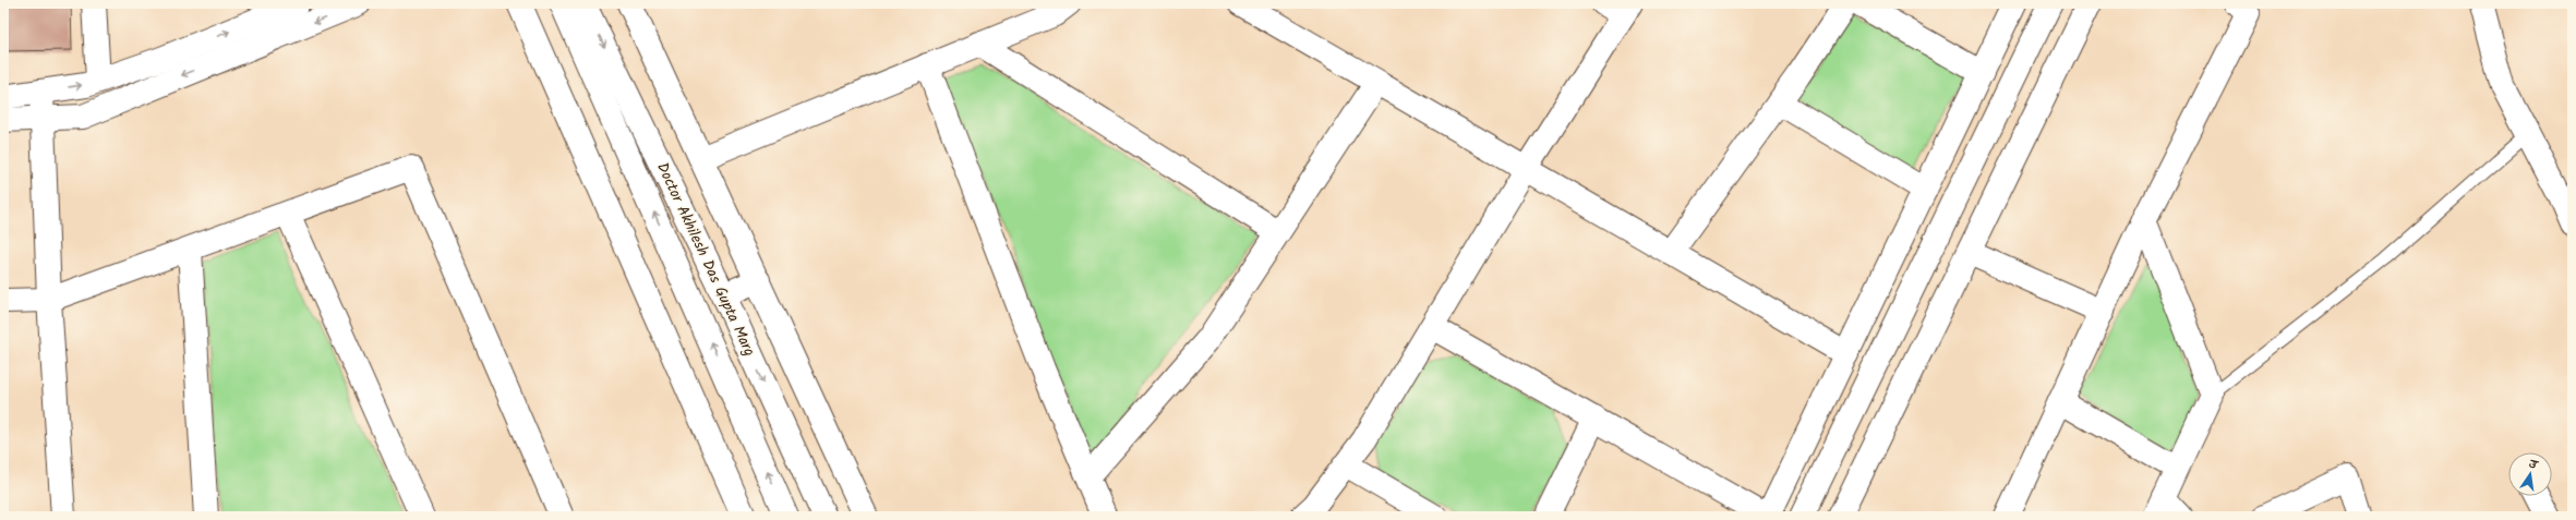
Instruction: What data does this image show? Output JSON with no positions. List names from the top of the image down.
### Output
{
  "streets": {
    "street": ["Doctor Akhilesh Das Gupta Marg"]
  },
  "north": "top"
}
